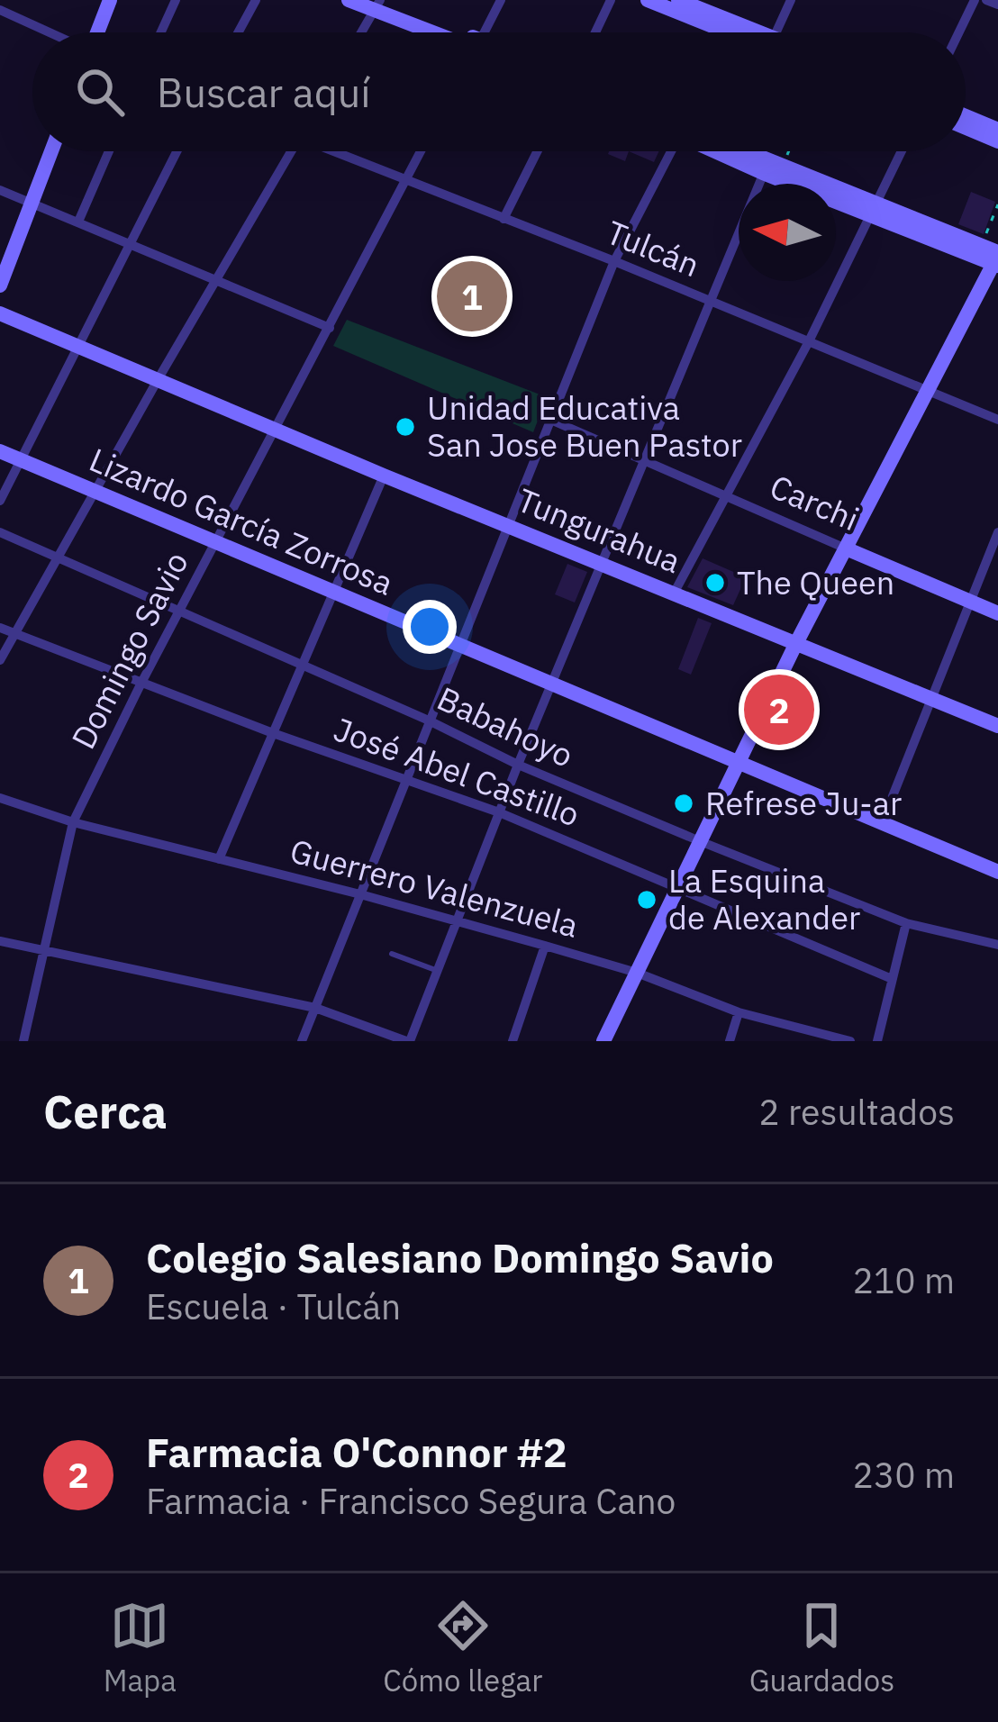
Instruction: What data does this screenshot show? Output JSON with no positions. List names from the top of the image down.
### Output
{
  "streets": {
    "main road": ["Carchi", "Lizardo García Zorrosa", "Tungurahua"],
    "street": [
      "Tulcán",
      "Domingo Savio",
      "Babahoyo",
      "José Abel Castillo",
      "Guerrero Valenzuela"
    ]
  },
  "crossings": [
    ["Tulcán", "Domingo Savio"],
    ["Lizardo García Zorrosa", "Domingo Savio"],
    ["Tungurahua", "Domingo Savio"],
    ["Domingo Savio", "Babahoyo"],
    ["Domingo Savio", "José Abel Castillo"],
    ["Domingo Savio", "Guerrero Valenzuela"]
  ],
  "places": [
    "Unidad Educativa San Jose Buen Pastor",
    "The Queen",
    "Refrese Ju-ar",
    "La Esquina de Alexander"
  ],
  "north": "left",
  "page": {
    "search": "Buscar aquí",
    "pins": ["1", "2"],
    "heading": ["Cerca", "2 resultados"],
    "list": [
      {
        "mark": "1",
        "name": "Colegio Salesiano Domingo Savio",
        "note": "Escuela · Tulcán",
        "value": "210 m"
      },
      {
        "mark": "2",
        "name": "Farmacia O'Connor #2",
        "note": "Farmacia · Francisco Segura Cano",
        "value": "230 m"
      }
    ],
    "nav": ["Mapa", "Cómo llegar", "Guardados"]
  }
}
